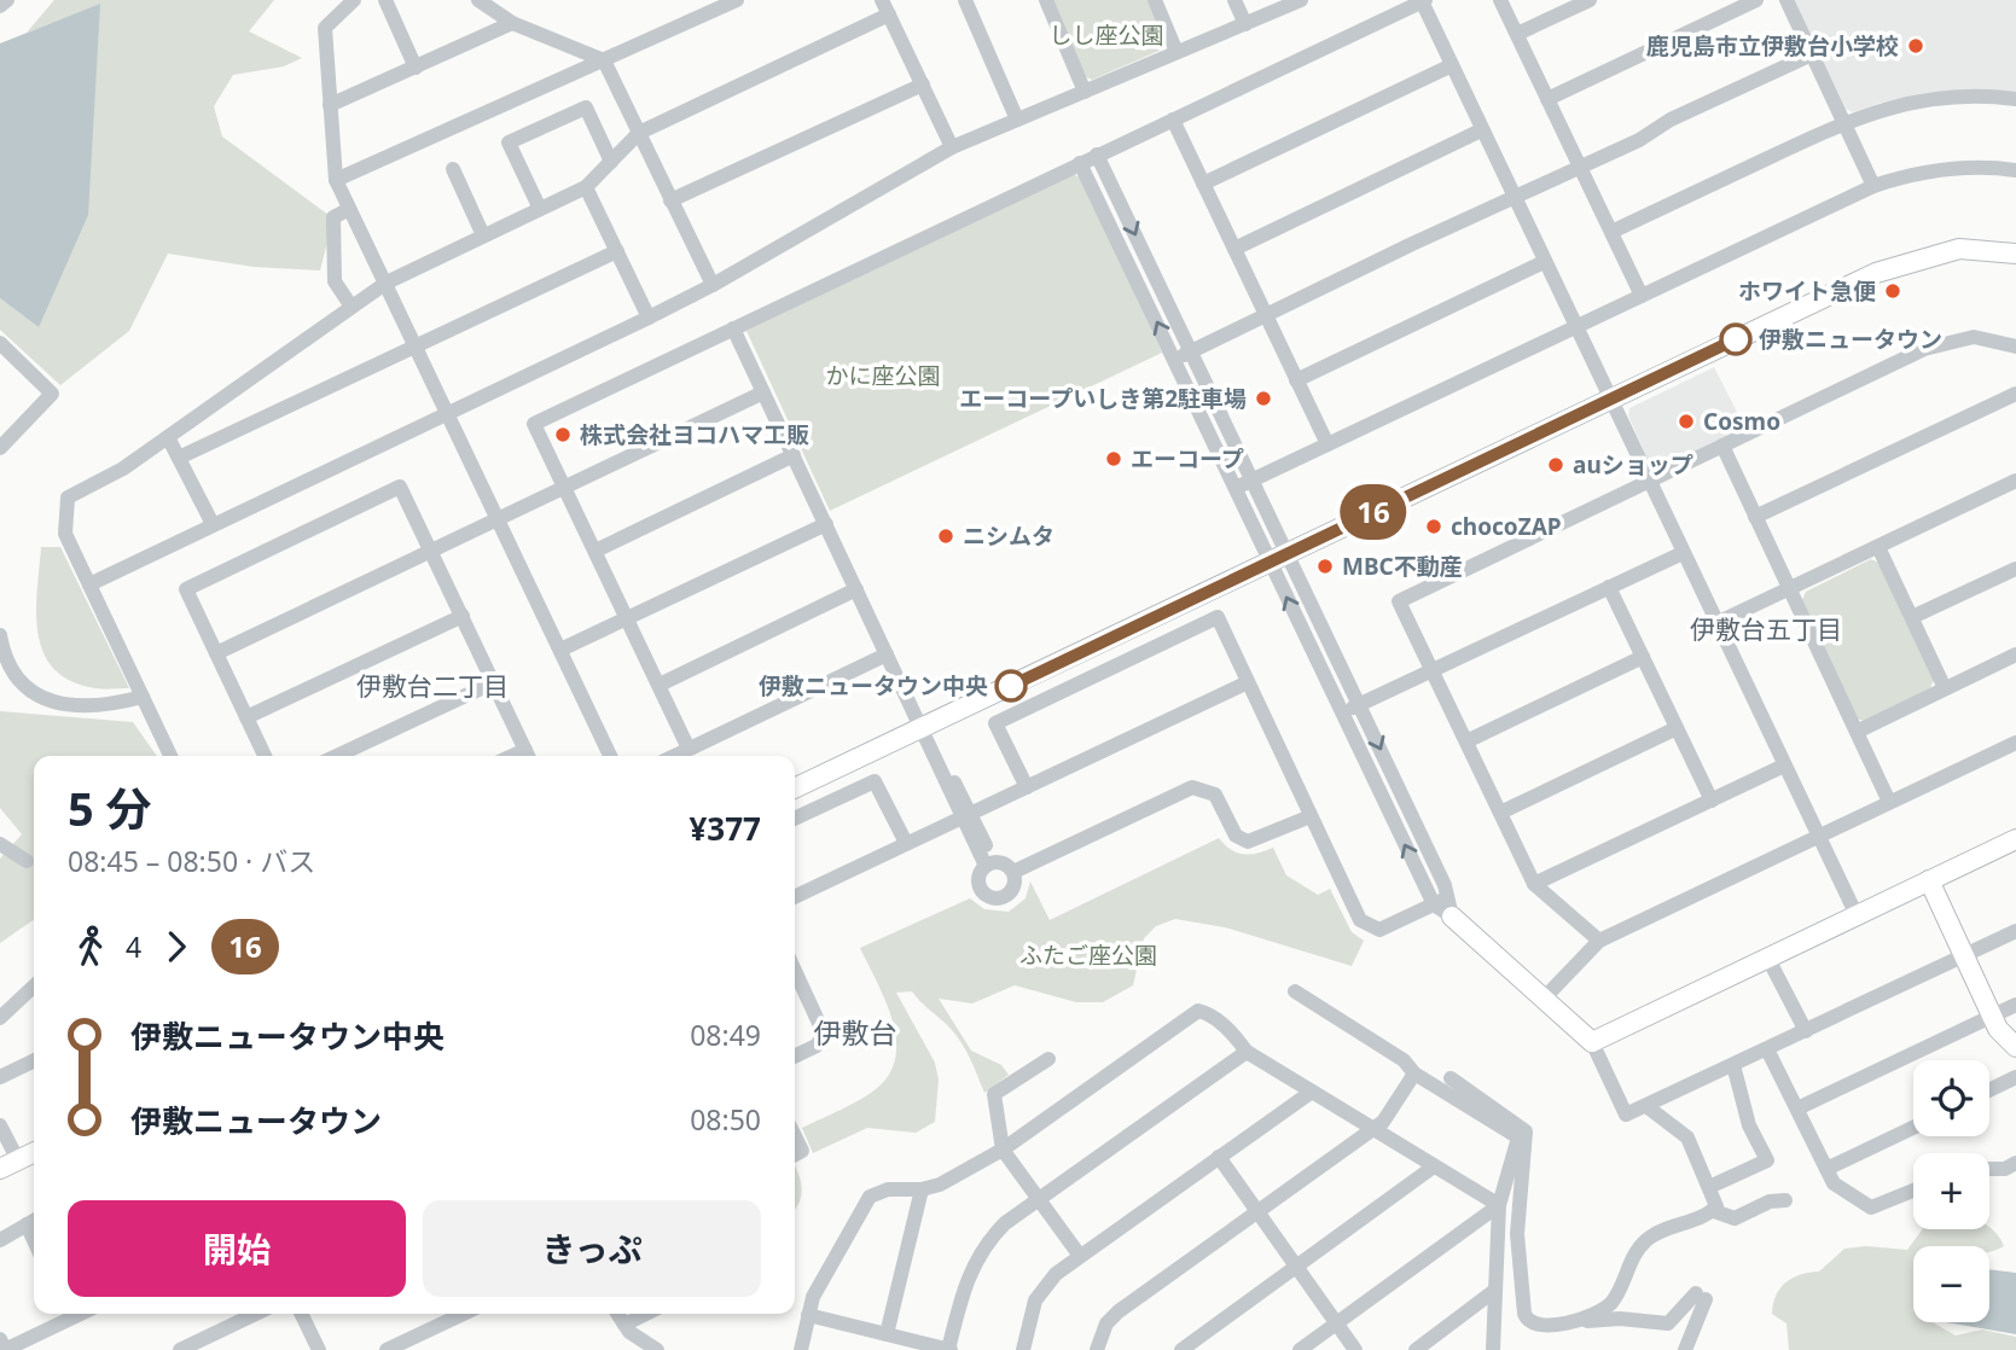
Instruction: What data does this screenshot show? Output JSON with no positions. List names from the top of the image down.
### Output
{
  "districts": ["伊敷台五丁目", "伊敷台二丁目", "伊敷台"],
  "parks": ["しし座公園", "かに座公園", "ふたご座公園"],
  "places": [
    "鹿児島市立伊敷台小学校",
    "ホワイト急便",
    "伊敷ニュータウン",
    "エーコープいしき第2駐車場",
    "Cosmo",
    "株式会社ヨコハマ工販",
    "エーコープ",
    "auショップ",
    "chocoZAP",
    "ニシムタ",
    "MBC不動産",
    "伊敷ニュータウン中央"
  ],
  "lines": ["bus line 16"],
  "page": {
    "on_map": "16",
    "heading": ["5 分", "08:45 – 08:50 · バス", "¥377"],
    "legs": ["4", "16"],
    "list": [
      {
        "name": "伊敷ニュータウン中央",
        "value": "08:49"
      },
      {
        "name": "伊敷ニュータウン",
        "value": "08:50"
      }
    ],
    "map_buttons": ["+", "−"],
    "buttons": ["開始", "きっぷ"]
  }
}
